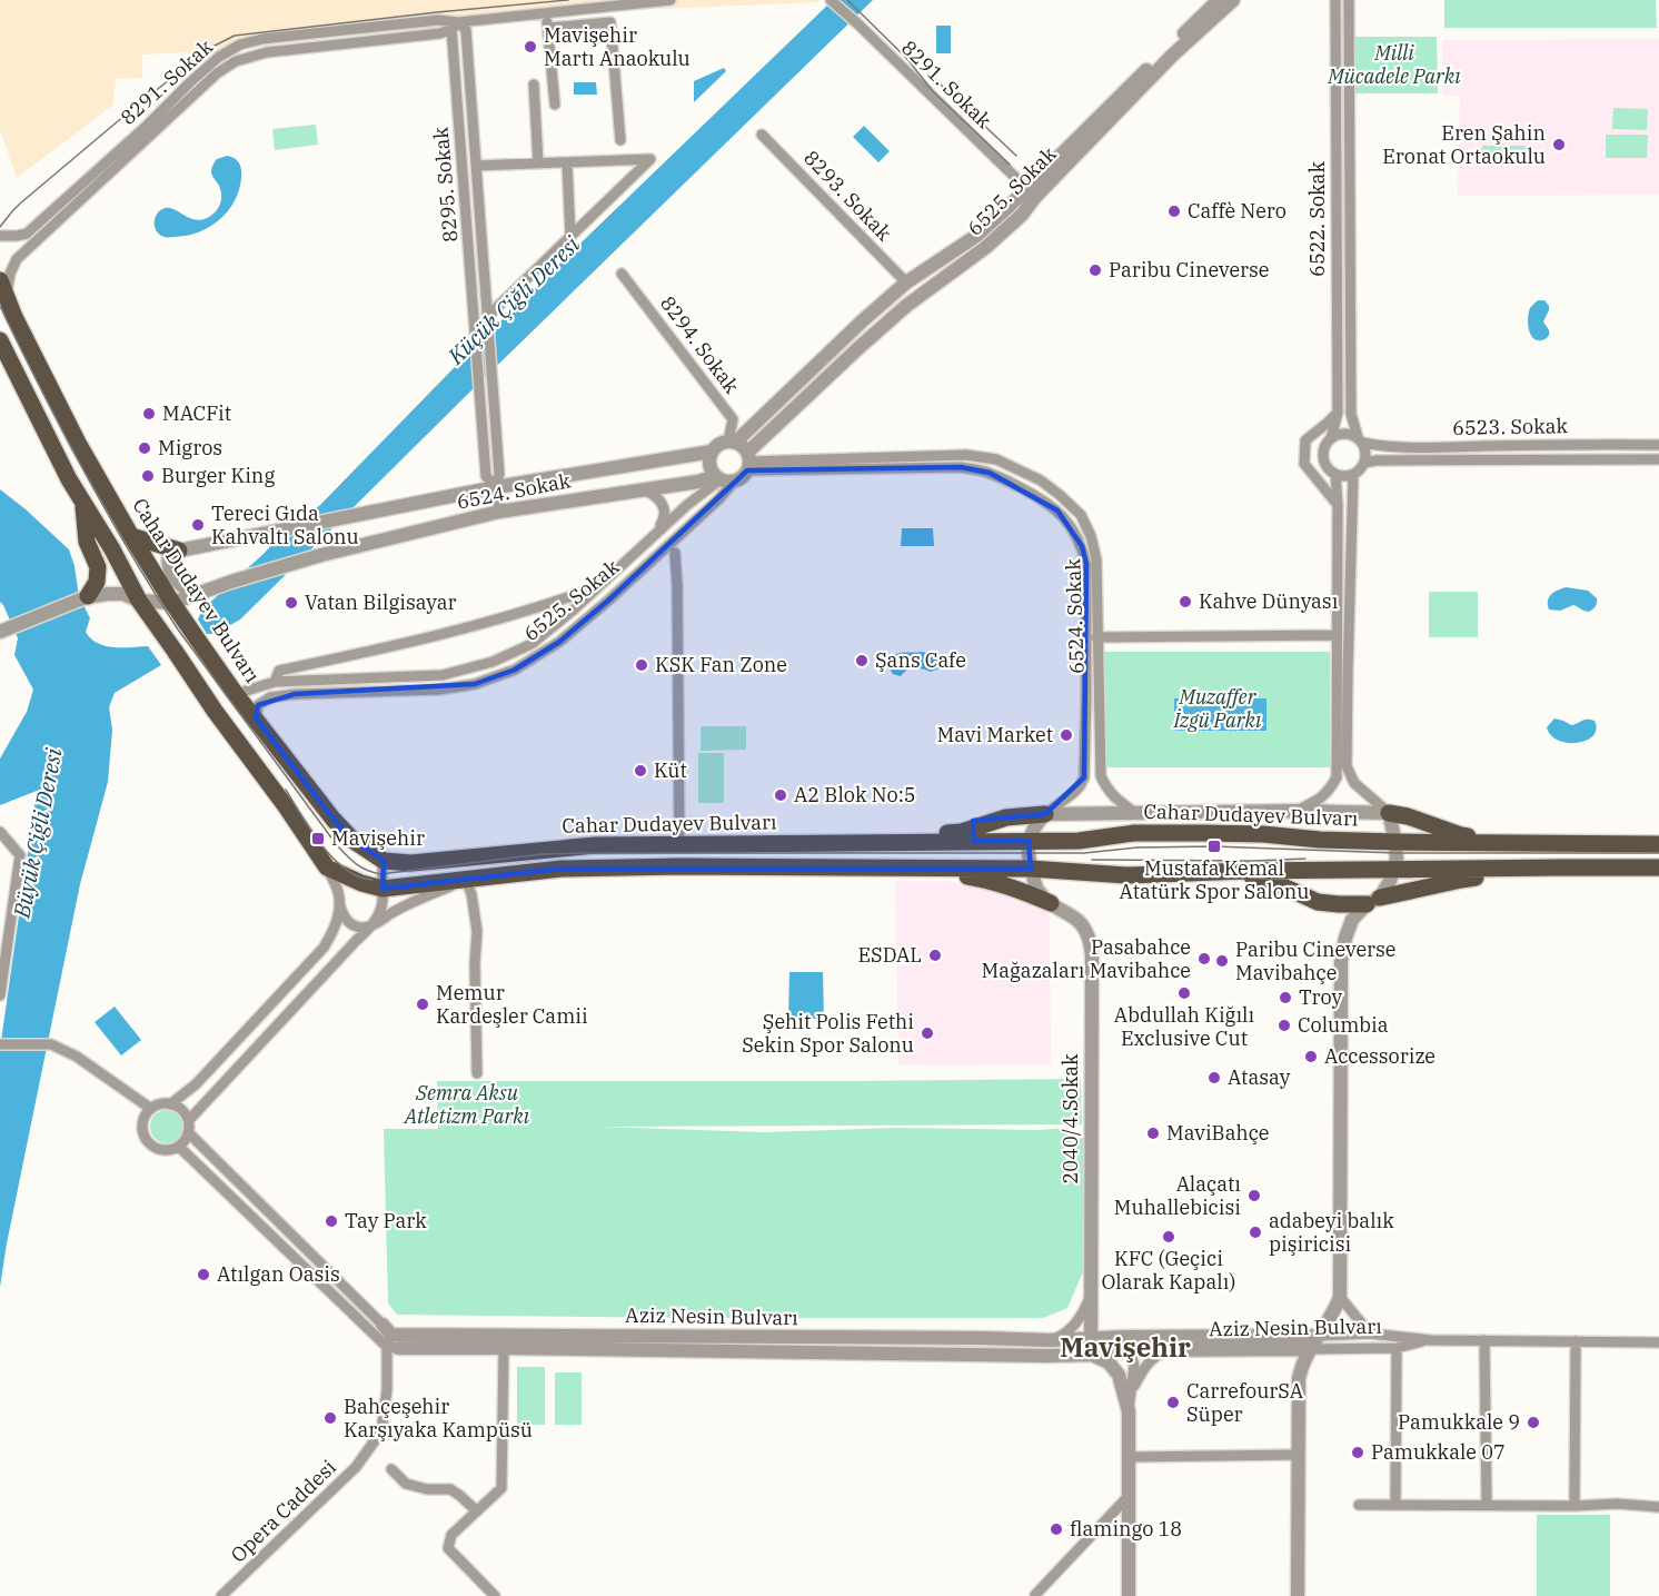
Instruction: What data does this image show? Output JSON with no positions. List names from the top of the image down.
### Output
{
  "streets": {
    "main road": ["Cahar Dudayev Bulvarı"],
    "street": [
      "8291. Sokak",
      "8295. Sokak",
      "6525. Sokak",
      "8293. Sokak",
      "6522. Sokak",
      "8294. Sokak",
      "6523. Sokak",
      "6524. Sokak",
      "2040/4.Sokak",
      "Aziz Nesin Bulvarı",
      "Opera Caddesi"
    ]
  },
  "crossings": [
    ["8291. Sokak", "8295. Sokak"],
    ["8291. Sokak", "6525. Sokak"],
    ["8291. Sokak", "Cahar Dudayev Bulvarı"],
    ["8295. Sokak", "6524. Sokak"],
    ["6525. Sokak", "8293. Sokak"],
    ["6525. Sokak", "8294. Sokak"],
    ["6525. Sokak", "6524. Sokak"],
    ["6525. Sokak", "Cahar Dudayev Bulvarı"],
    ["6522. Sokak", "6523. Sokak"],
    ["8294. Sokak", "6524. Sokak"],
    ["6524. Sokak", "Cahar Dudayev Bulvarı"],
    ["2040/4.Sokak", "Aziz Nesin Bulvarı"],
    ["Aziz Nesin Bulvarı", "Opera Caddesi"]
  ],
  "districts": ["Mavişehir"],
  "water": ["Küçük Çiğli Deresi", "Büyük Çiğli Deresi"],
  "parks": ["Milli Mücadele Parkı", "Muzaffer İzgü Parkı", "Semra Aksu Atletizm Parkı"],
  "places": {
    "other": [
      "Mavişehir Martı Anaokulu",
      "Eren Şahin Eronat Ortaokulu",
      "Caffè Nero",
      "Paribu Cineverse",
      "MACFit",
      "Migros",
      "Burger King",
      "Tereci Gıda Kahvaltı Salonu",
      "Kahve Dünyası",
      "Vatan Bilgisayar",
      "Şans Cafe",
      "KSK Fan Zone",
      "Mavi Market",
      "Küt",
      "A2 Blok No:5",
      "ESDAL",
      "Pasabahce Mağazaları Mavibahce",
      "Paribu Cineverse Mavibahçe",
      "Abdullah Kiğılı Exclusive Cut",
      "Troy",
      "Memur Kardeşler Camii",
      "Columbia",
      "Şehit Polis Fethi Sekin Spor Salonu",
      "Accessorize",
      "Atasay",
      "MaviBahçe",
      "Alaçatı Muhallebicisi",
      "Tay Park",
      "adabeyi balık pişiricisi",
      "KFC (Geçici Olarak Kapalı)",
      "Atılgan Oasis",
      "CarrefourSA Süper",
      "Bahçeşehir Karşıyaka Kampüsü",
      "Pamukkale 9",
      "Pamukkale 07",
      "flamingo 18"
    ],
    "transit": ["Mavişehir", "Mustafa Kemal Atatürk Spor Salonu"]
  }
}
